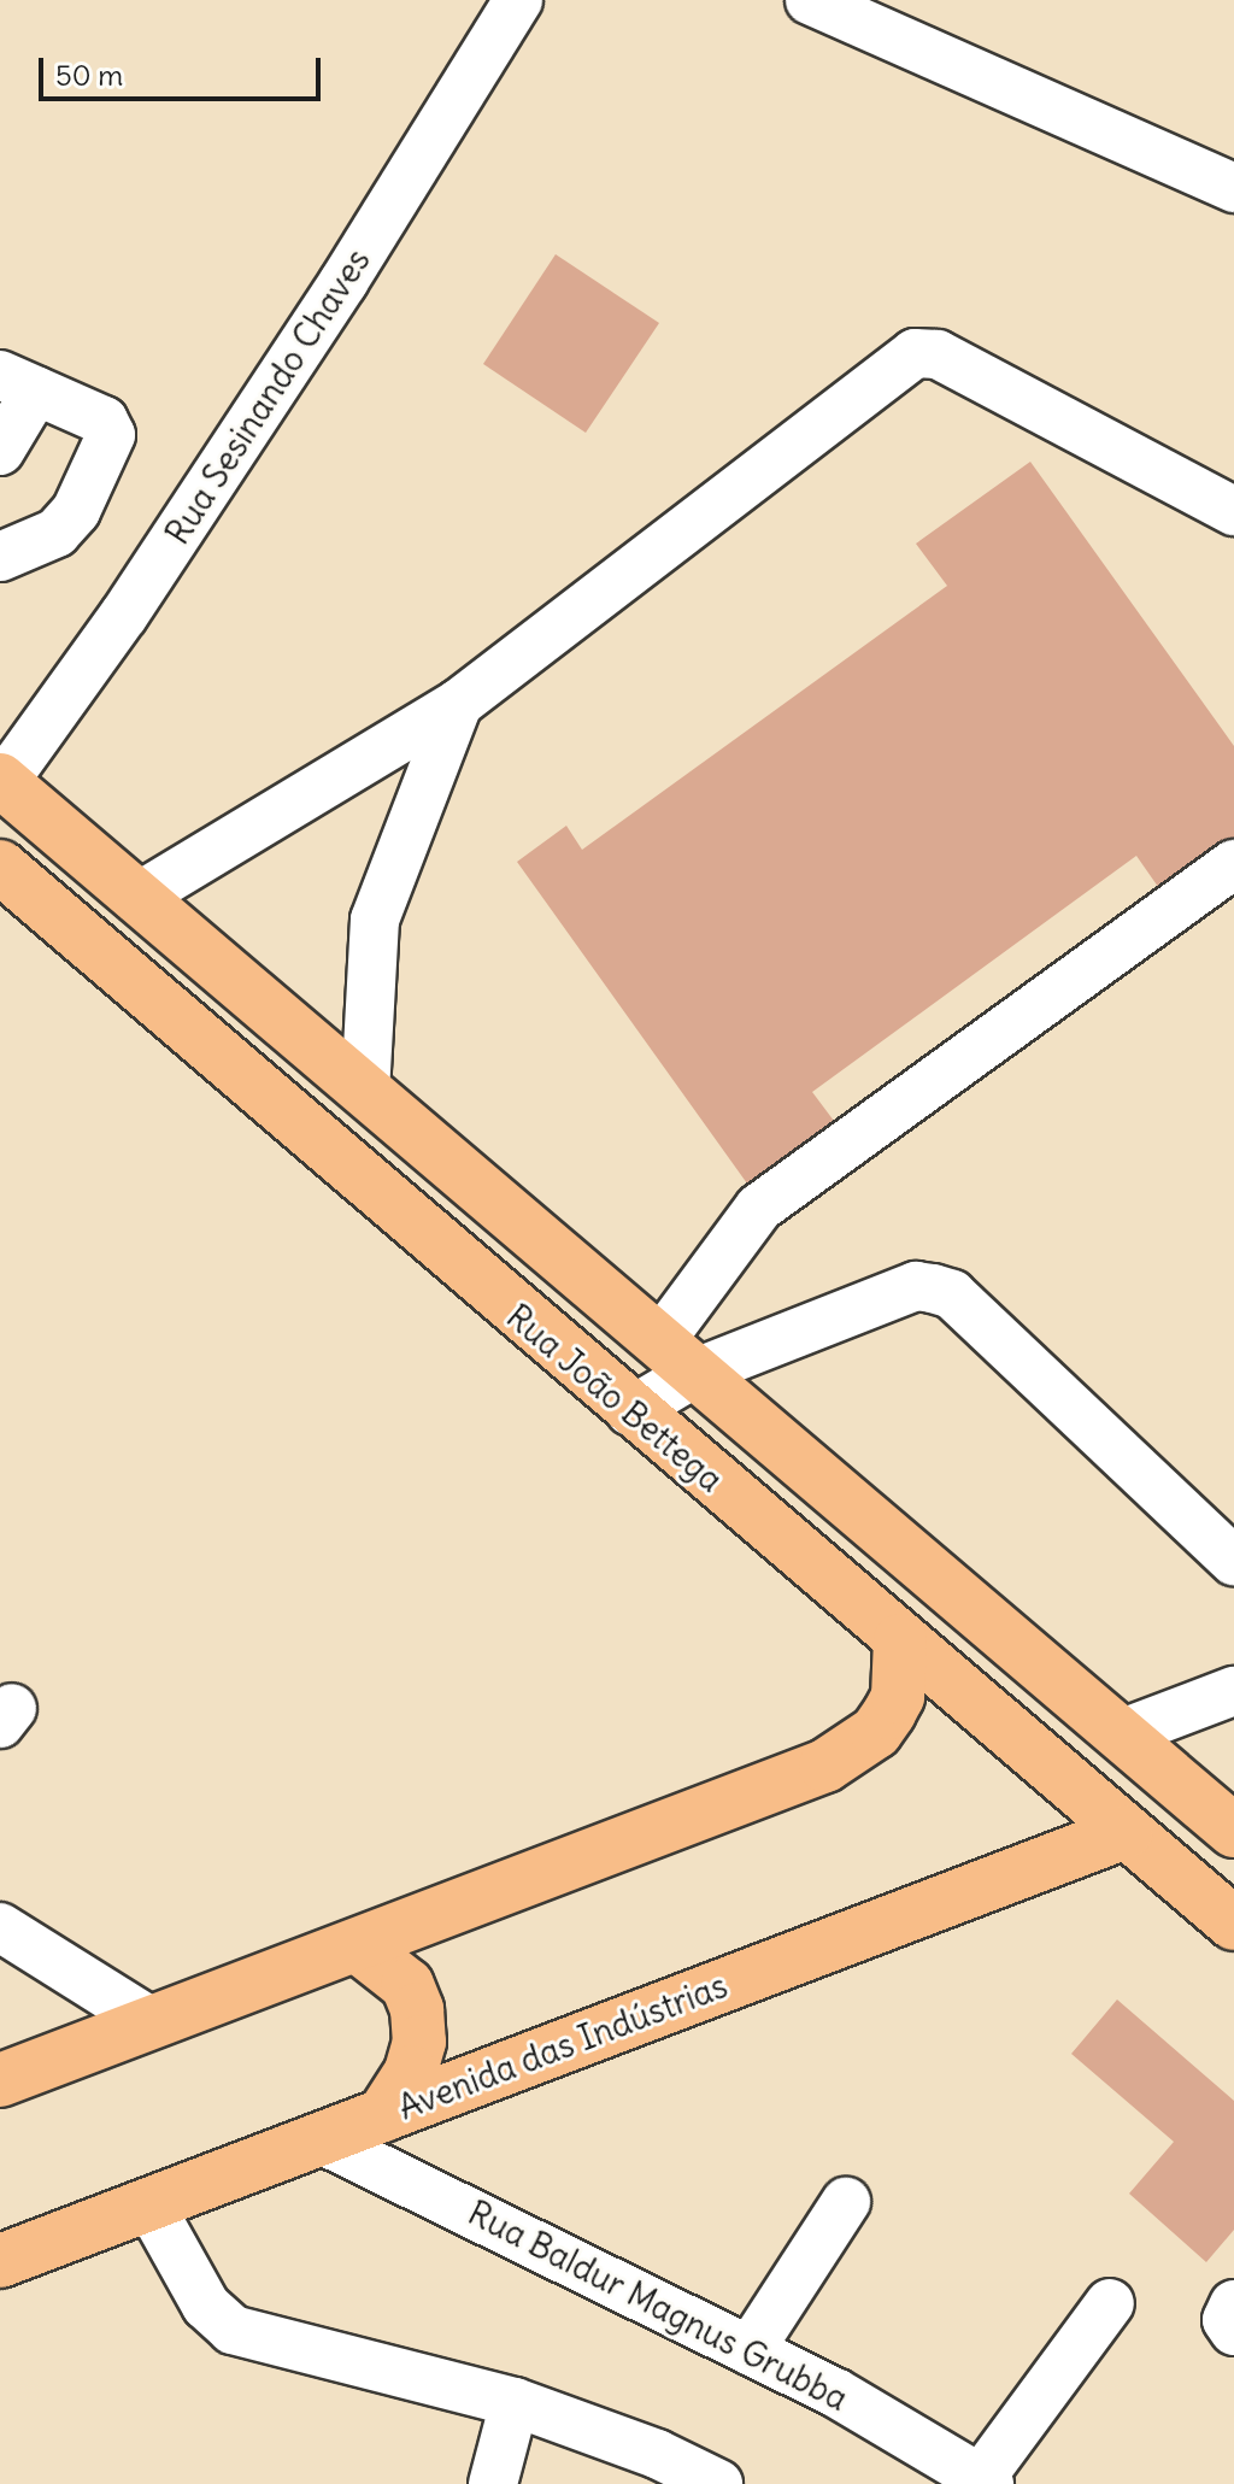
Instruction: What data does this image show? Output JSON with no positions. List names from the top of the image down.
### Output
{
  "streets": {
    "main road": ["Rua João Bettega", "Avenida das Indústrias"],
    "street": ["Rua Sesinando Chaves", "Rua Baldur Magnus Grubba"]
  },
  "crossings": [
    ["Rua Sesinando Chaves", "Rua João Bettega"],
    ["Rua João Bettega", "Avenida das Indústrias"],
    ["Avenida das Indústrias", "Rua Baldur Magnus Grubba"]
  ],
  "scale_bar": "50 m"
}
